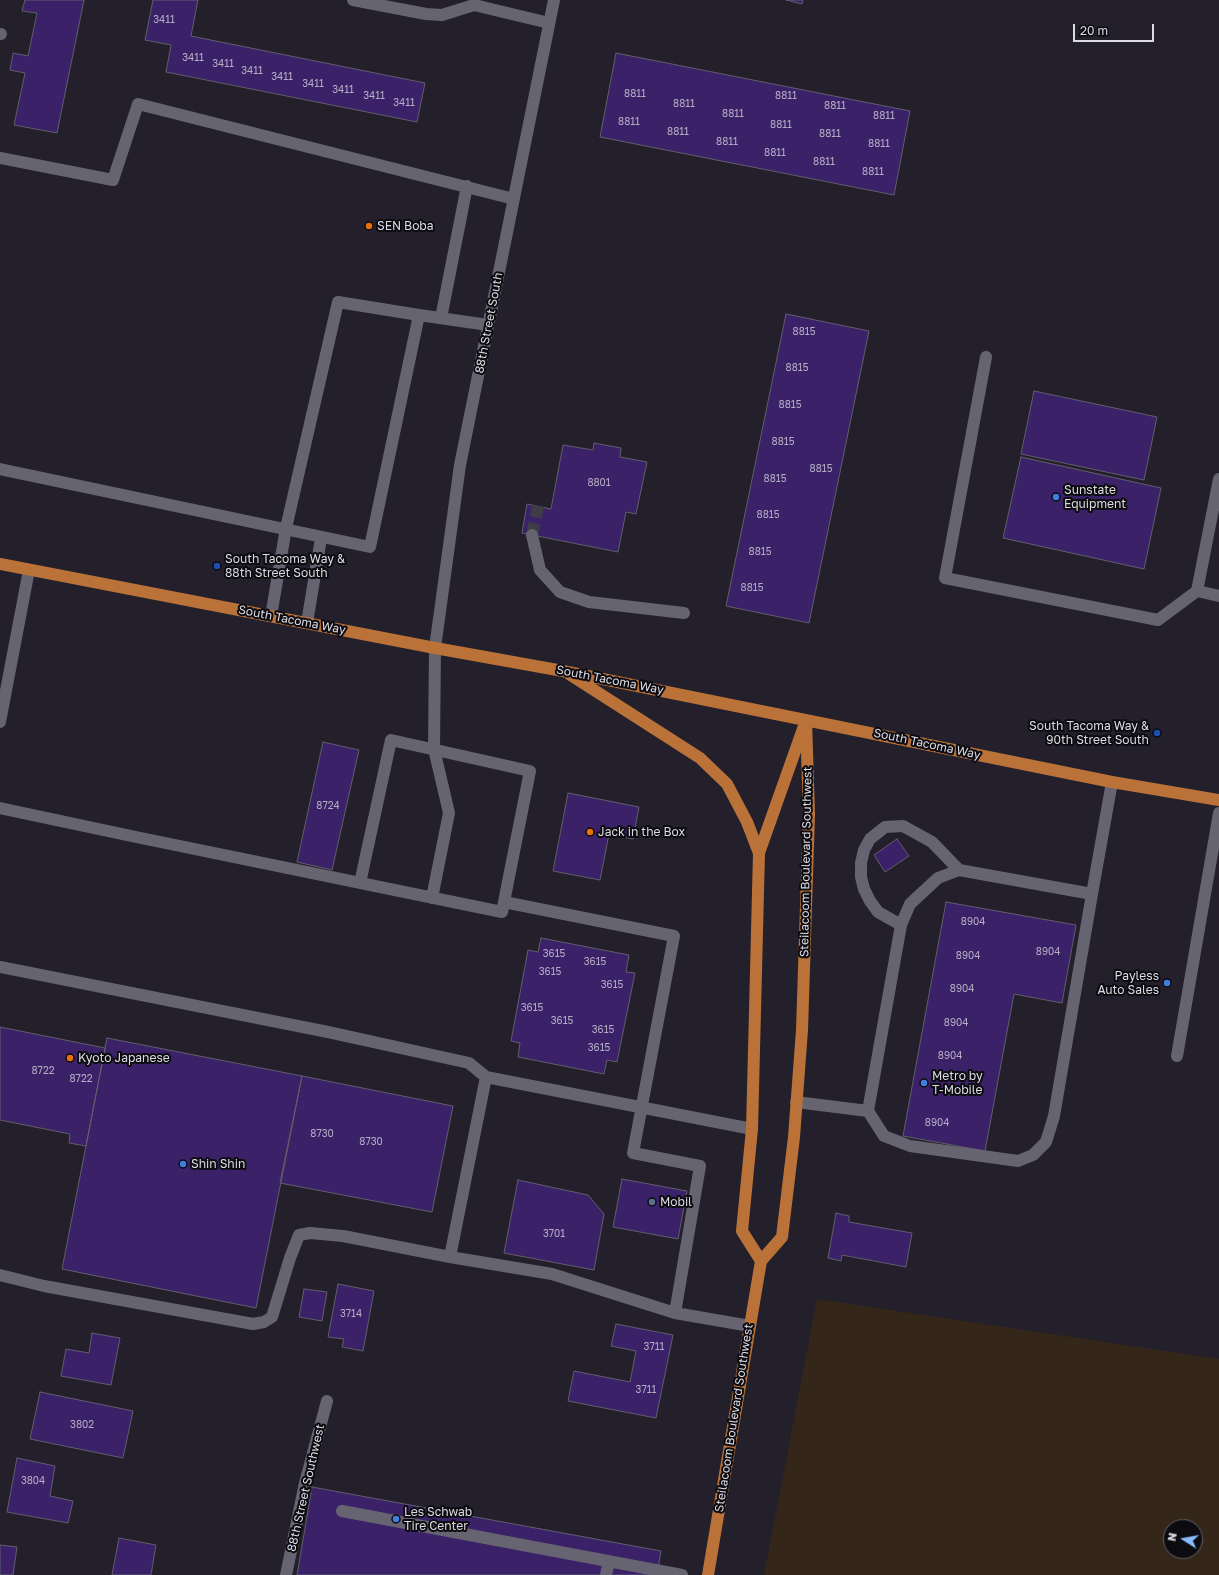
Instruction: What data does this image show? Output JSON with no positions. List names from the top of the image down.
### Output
{
  "streets": {
    "main road": ["South Tacoma Way", "Steilacoom Boulevard Southwest"],
    "street": ["88th Street South", "88th Street Southwest"]
  },
  "crossings": [
    ["88th Street South", "South Tacoma Way"],
    ["South Tacoma Way", "Steilacoom Boulevard Southwest"]
  ],
  "places": [
    "SEN Boba",
    "Sunstate Equipment",
    "South Tacoma Way & 88th Street South",
    "South Tacoma Way & 90th Street South",
    "Jack in the Box",
    "Payless Auto Sales",
    "Kyoto Japanese",
    "Metro by T-Mobile",
    "Shin Shin",
    "Mobil",
    "Les Schwab Tire Center"
  ],
  "house_numbers": [
    "3411",
    "3411",
    "3411",
    "3411",
    "3411",
    "3411",
    "3411",
    "8811",
    "3411",
    "8811",
    "3411",
    "8811",
    "8811",
    "8811",
    "8811",
    "8811",
    "8811",
    "8811",
    "8811",
    "8811",
    "8811",
    "8811",
    "8811",
    "8811",
    "8815",
    "8815",
    "8815",
    "8815",
    "8815",
    "8815",
    "8801",
    "8815",
    "8815",
    "8815",
    "8724",
    "8904",
    "8904",
    "3615",
    "8904",
    "3615",
    "3615",
    "3615",
    "8904",
    "3615",
    "3615",
    "8904",
    "3615",
    "3615",
    "8904",
    "8722",
    "8722",
    "8904",
    "8730",
    "8730",
    "3701",
    "3714",
    "3711",
    "3711",
    "3802",
    "3804"
  ],
  "scale_bar": "20 m",
  "north": "left"
}
